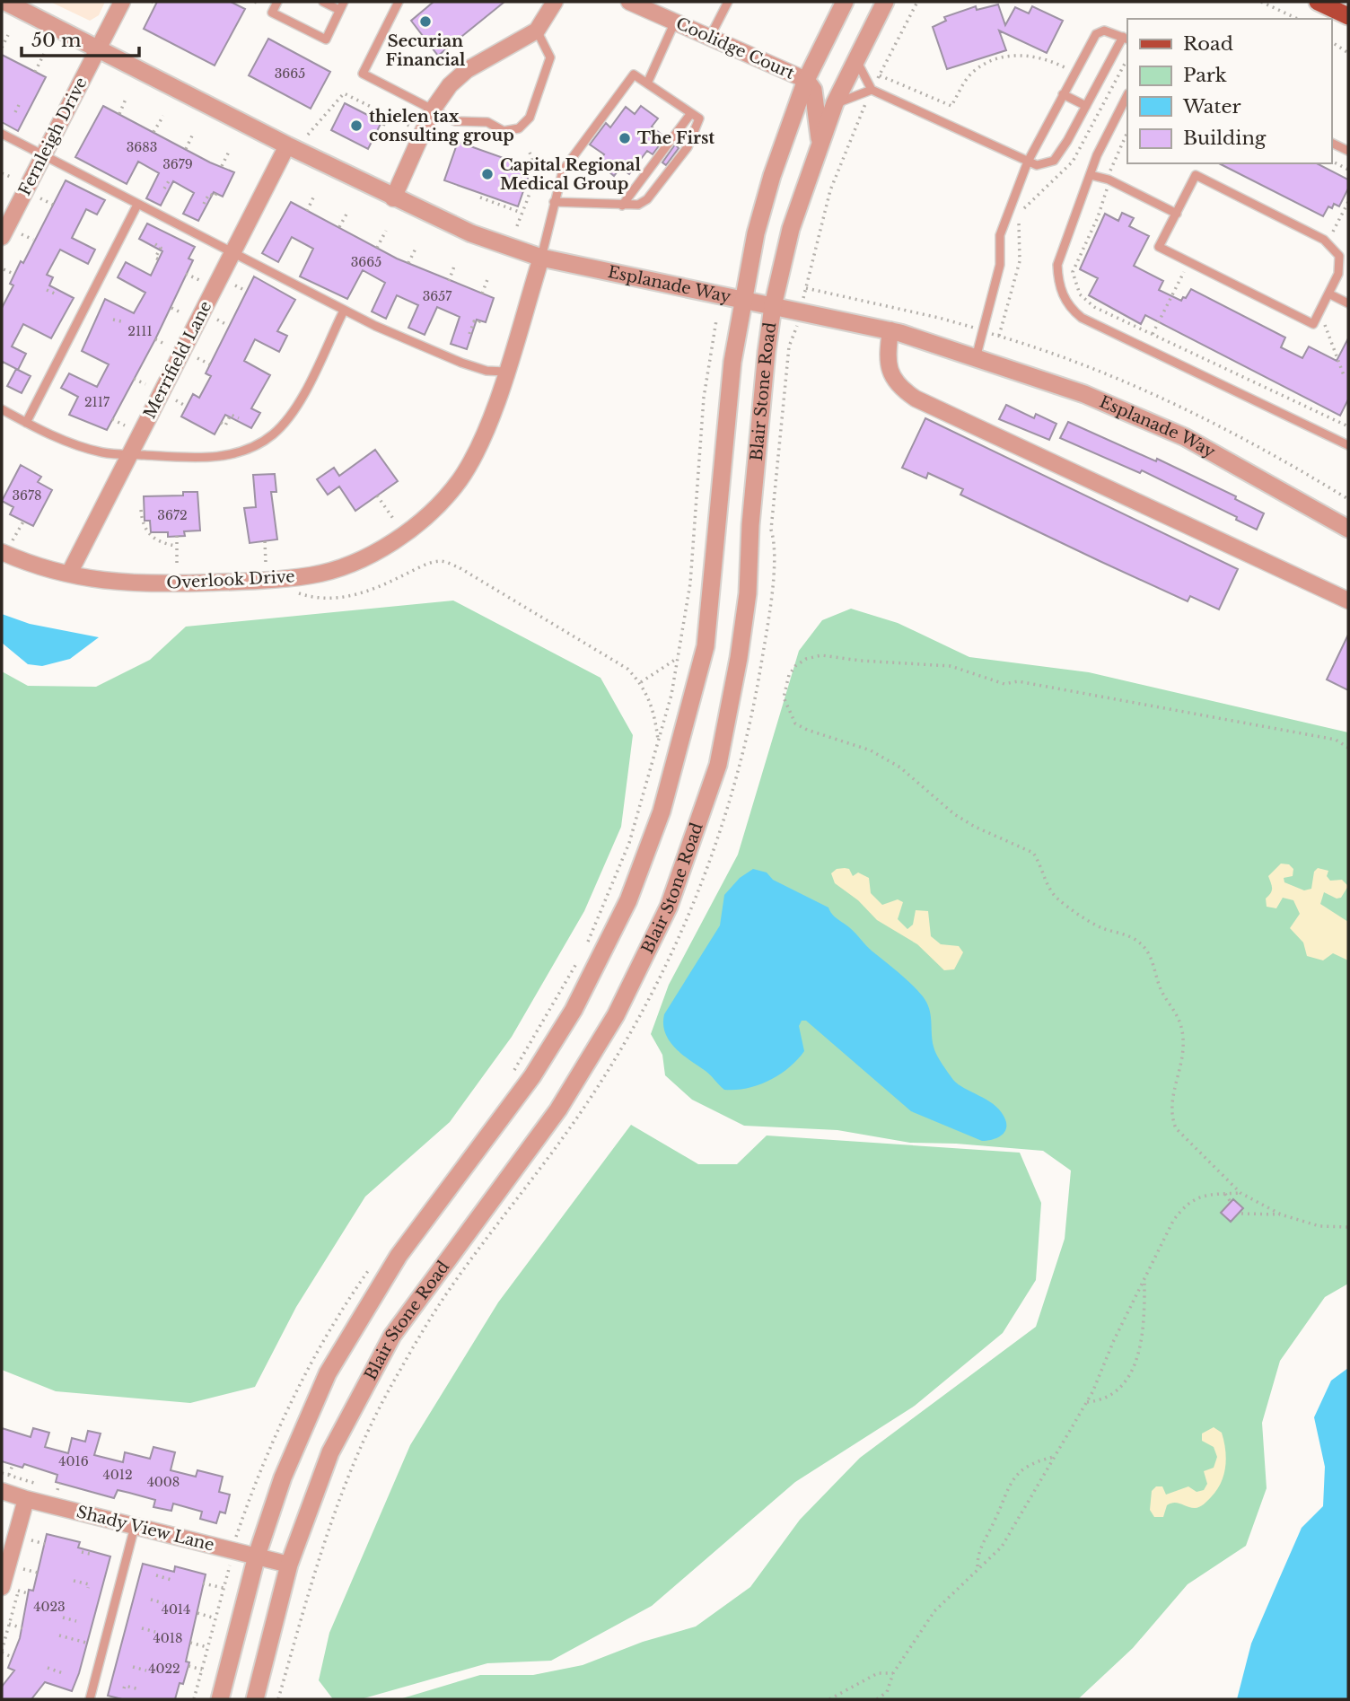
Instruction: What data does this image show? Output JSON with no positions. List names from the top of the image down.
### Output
{
  "streets": {
    "street": [
      "Coolidge Court",
      "Fernleigh Drive",
      "Esplanade Way",
      "Merrifield Lane",
      "Blair Stone Road",
      "Overlook Drive",
      "Shady View Lane"
    ]
  },
  "crossings": [
    ["Coolidge Court", "Blair Stone Road"],
    ["Fernleigh Drive", "Esplanade Way"],
    ["Esplanade Way", "Merrifield Lane"],
    ["Esplanade Way", "Blair Stone Road"],
    ["Esplanade Way", "Overlook Drive"],
    ["Merrifield Lane", "Overlook Drive"],
    ["Blair Stone Road", "Shady View Lane"]
  ],
  "places": [
    "Securian Financial",
    "thielen tax consulting group",
    "The First",
    "Capital Regional Medical Group"
  ],
  "house_numbers": [
    "3665",
    "3683",
    "3679",
    "3665",
    "3657",
    "2111",
    "2117",
    "3678",
    "3672",
    "4016",
    "4012",
    "4008",
    "4023",
    "4014",
    "4018",
    "4022"
  ],
  "legend": [
    "Road",
    "Park",
    "Water",
    "Building"
  ],
  "scale_bar": "50 m"
}
